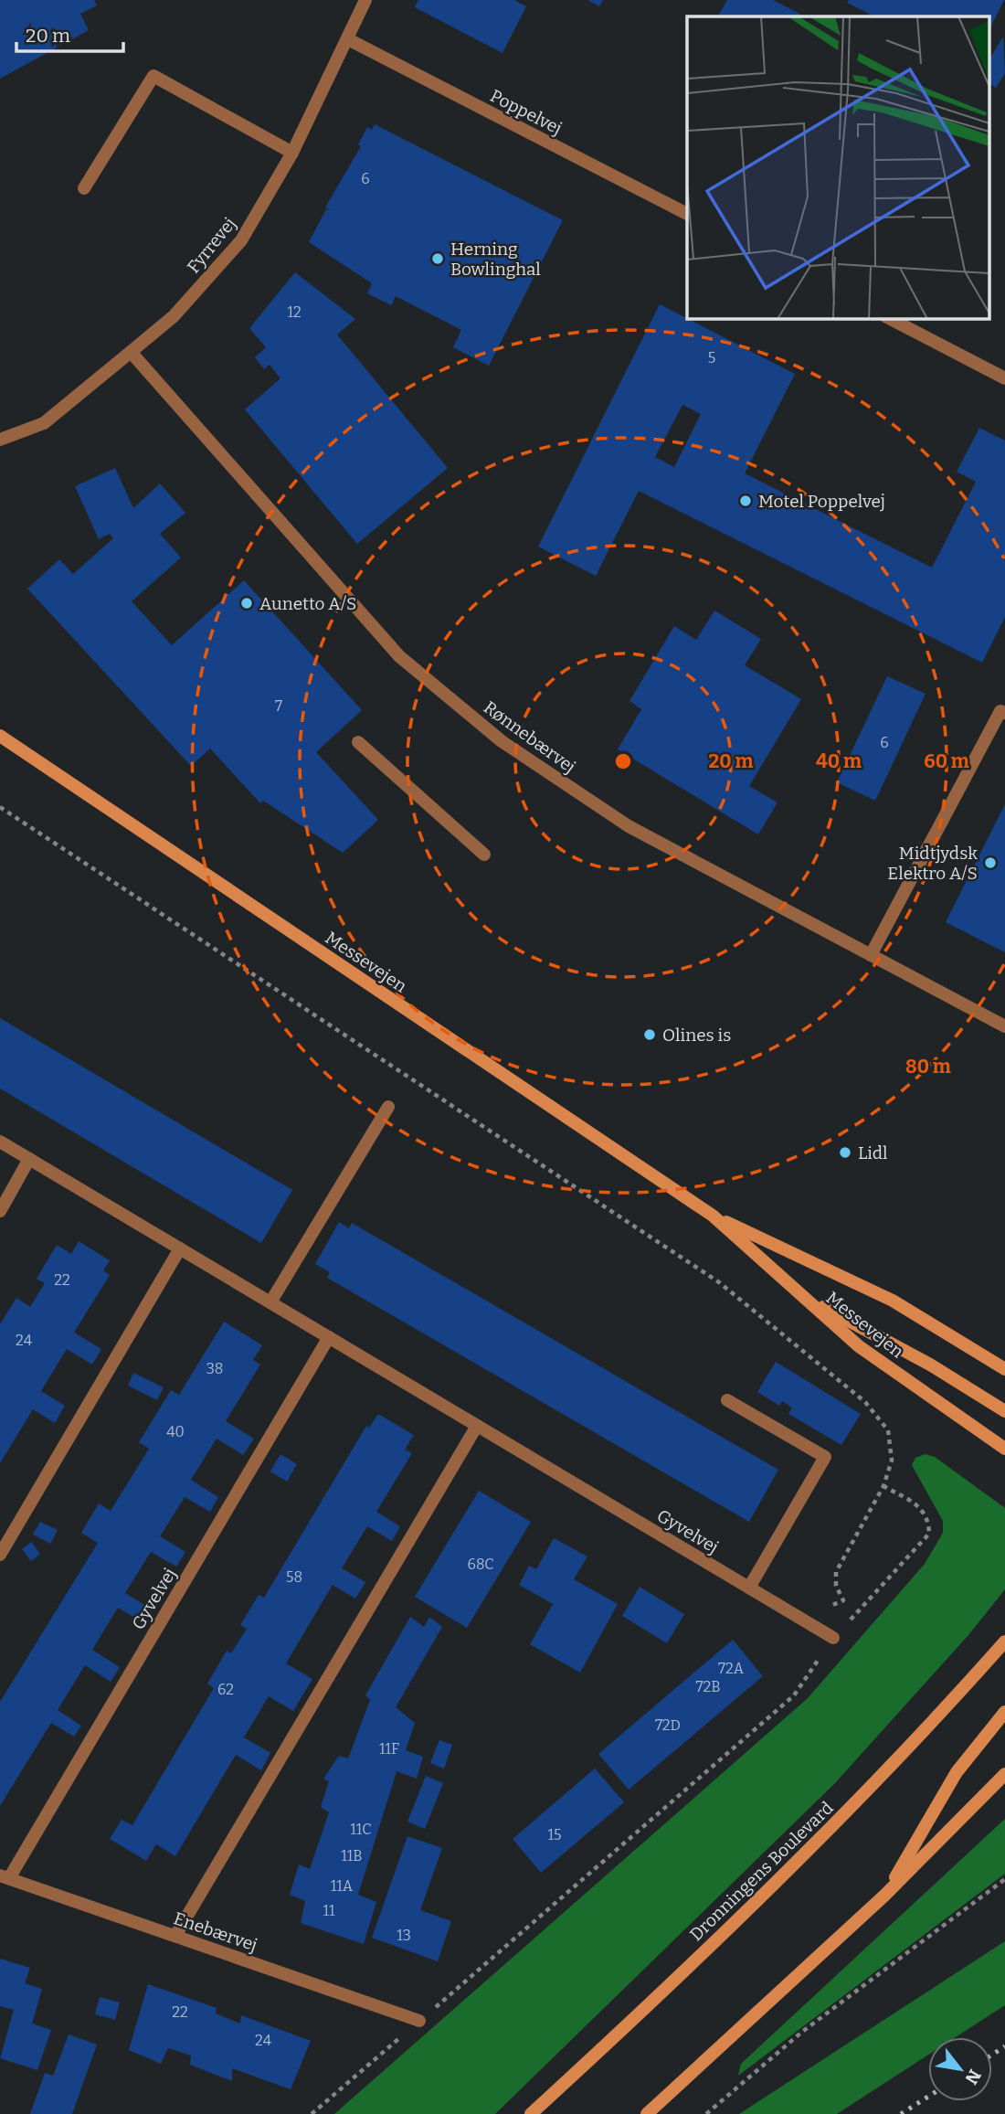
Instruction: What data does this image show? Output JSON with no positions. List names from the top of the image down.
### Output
{
  "streets": {
    "main road": ["Messevejen", "Dronningens Boulevard"],
    "street": [
      "Poppelvej",
      "Fyrrevej",
      "Rønnebærvej",
      "Gyvelvej",
      "Enebærvej"
    ]
  },
  "crossings": [
    ["Poppelvej", "Fyrrevej"],
    ["Fyrrevej", "Rønnebærvej"],
    ["Gyvelvej", "Enebærvej"]
  ],
  "places": [
    "Herning Bowlinghal",
    "Motel Poppelvej",
    "Aunetto A/S",
    "Midtjydsk Elektro A/S",
    "Olines is",
    "Lidl"
  ],
  "house_numbers": [
    "6",
    "12",
    "5",
    "7",
    "6",
    "22",
    "24",
    "38",
    "40",
    "68C",
    "58",
    "72A",
    "72B",
    "62",
    "72D",
    "11F",
    "11C",
    "15",
    "11B",
    "11A",
    "11",
    "13",
    "22",
    "24"
  ],
  "scale_bar": "20 m",
  "north": "bottom right",
  "rings": [
    "20 m",
    "40 m",
    "60 m",
    "80 m"
  ]
}
